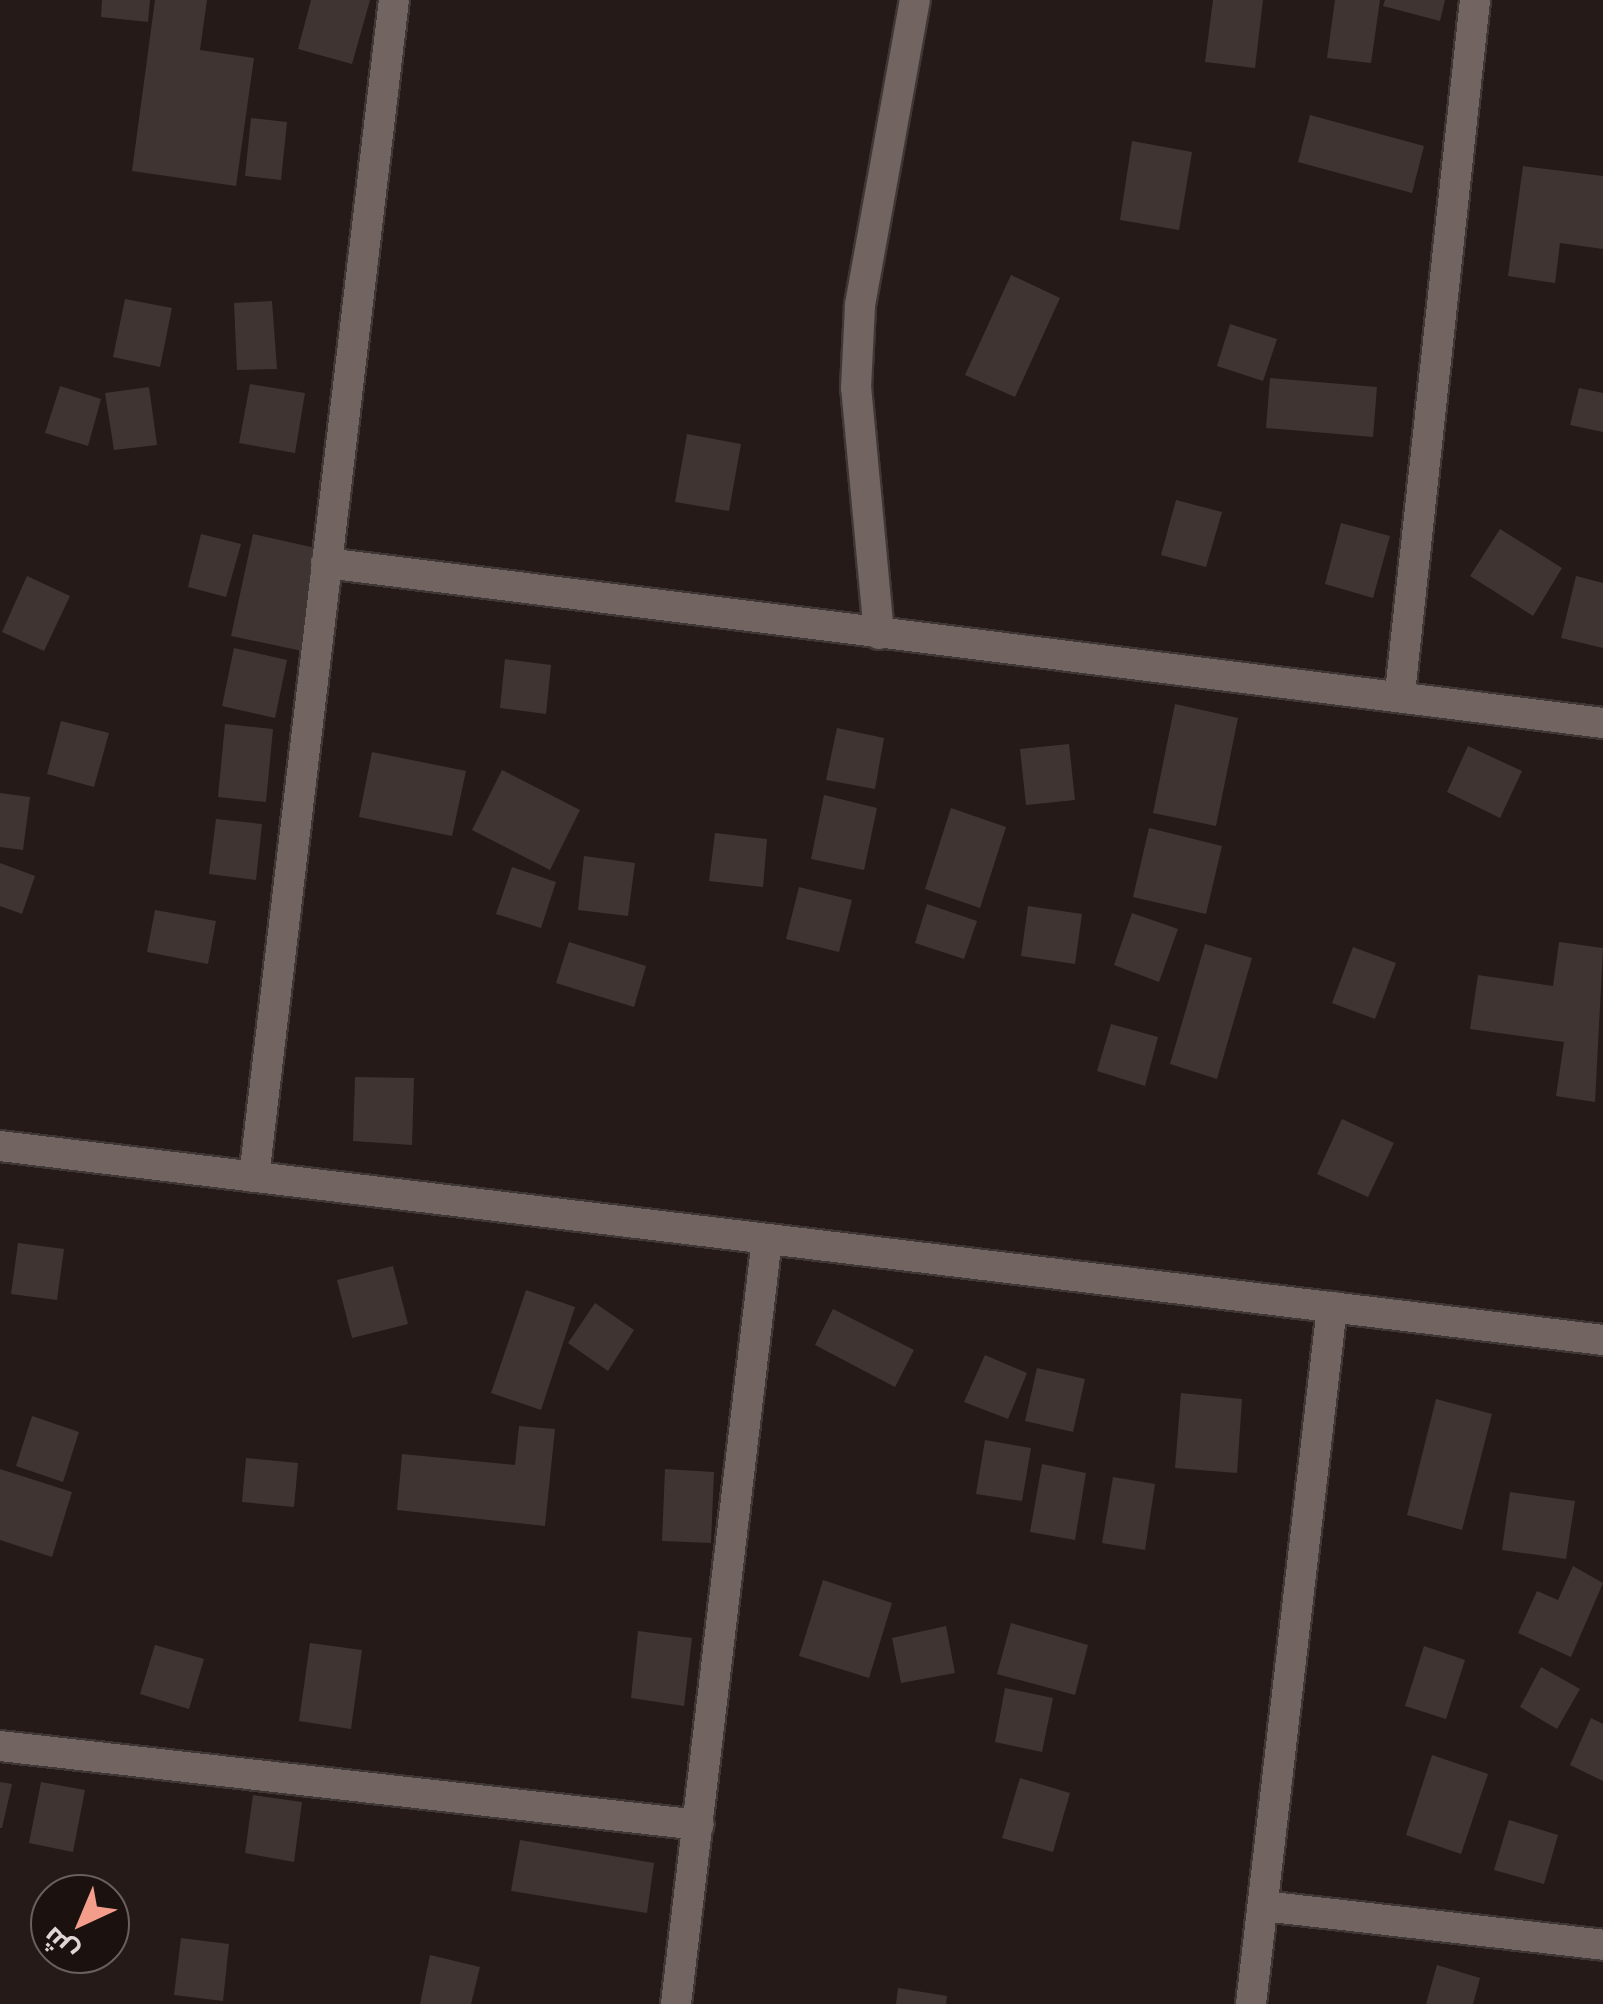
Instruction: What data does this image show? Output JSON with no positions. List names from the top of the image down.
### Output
{
  "north": "bottom left"
}
